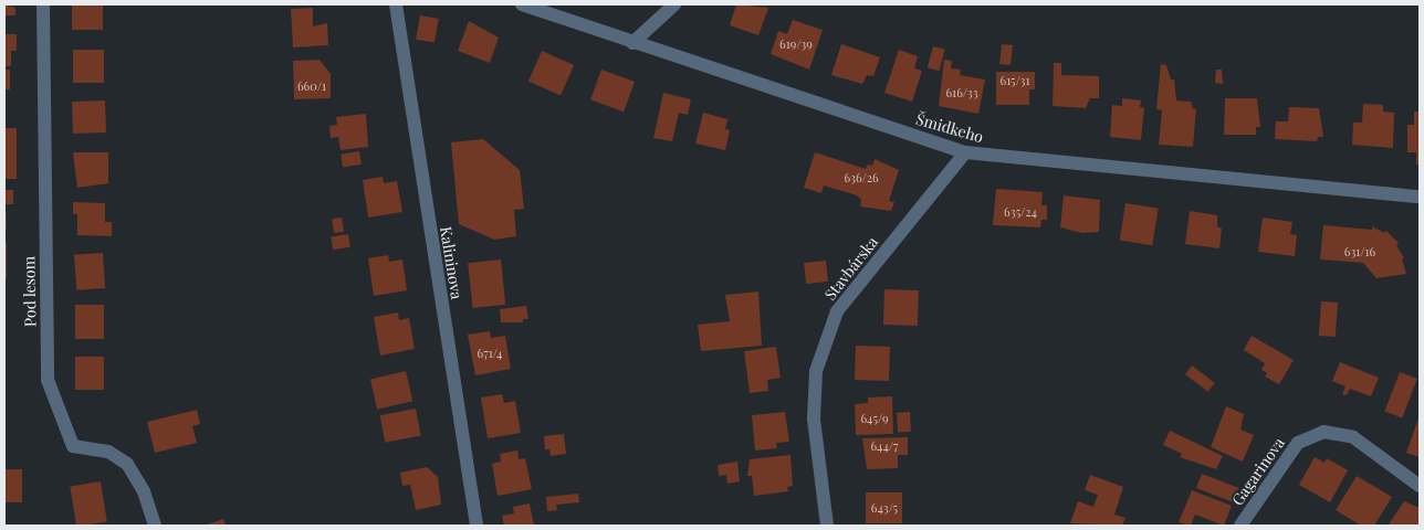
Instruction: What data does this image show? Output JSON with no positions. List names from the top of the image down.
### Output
{
  "streets": {
    "street": [
      "Šmidkeho",
      "Kalininova",
      "Stavbárska",
      "Pod lesom",
      "Gagarinova"
    ]
  },
  "crossings": [
    ["Šmidkeho", "Stavbárska"]
  ],
  "house_numbers": [
    "619/39",
    "615/31",
    "660/1",
    "616/33",
    "636/26",
    "635/24",
    "631/16",
    "671/4",
    "645/9",
    "644/7",
    "643/5"
  ]
}
